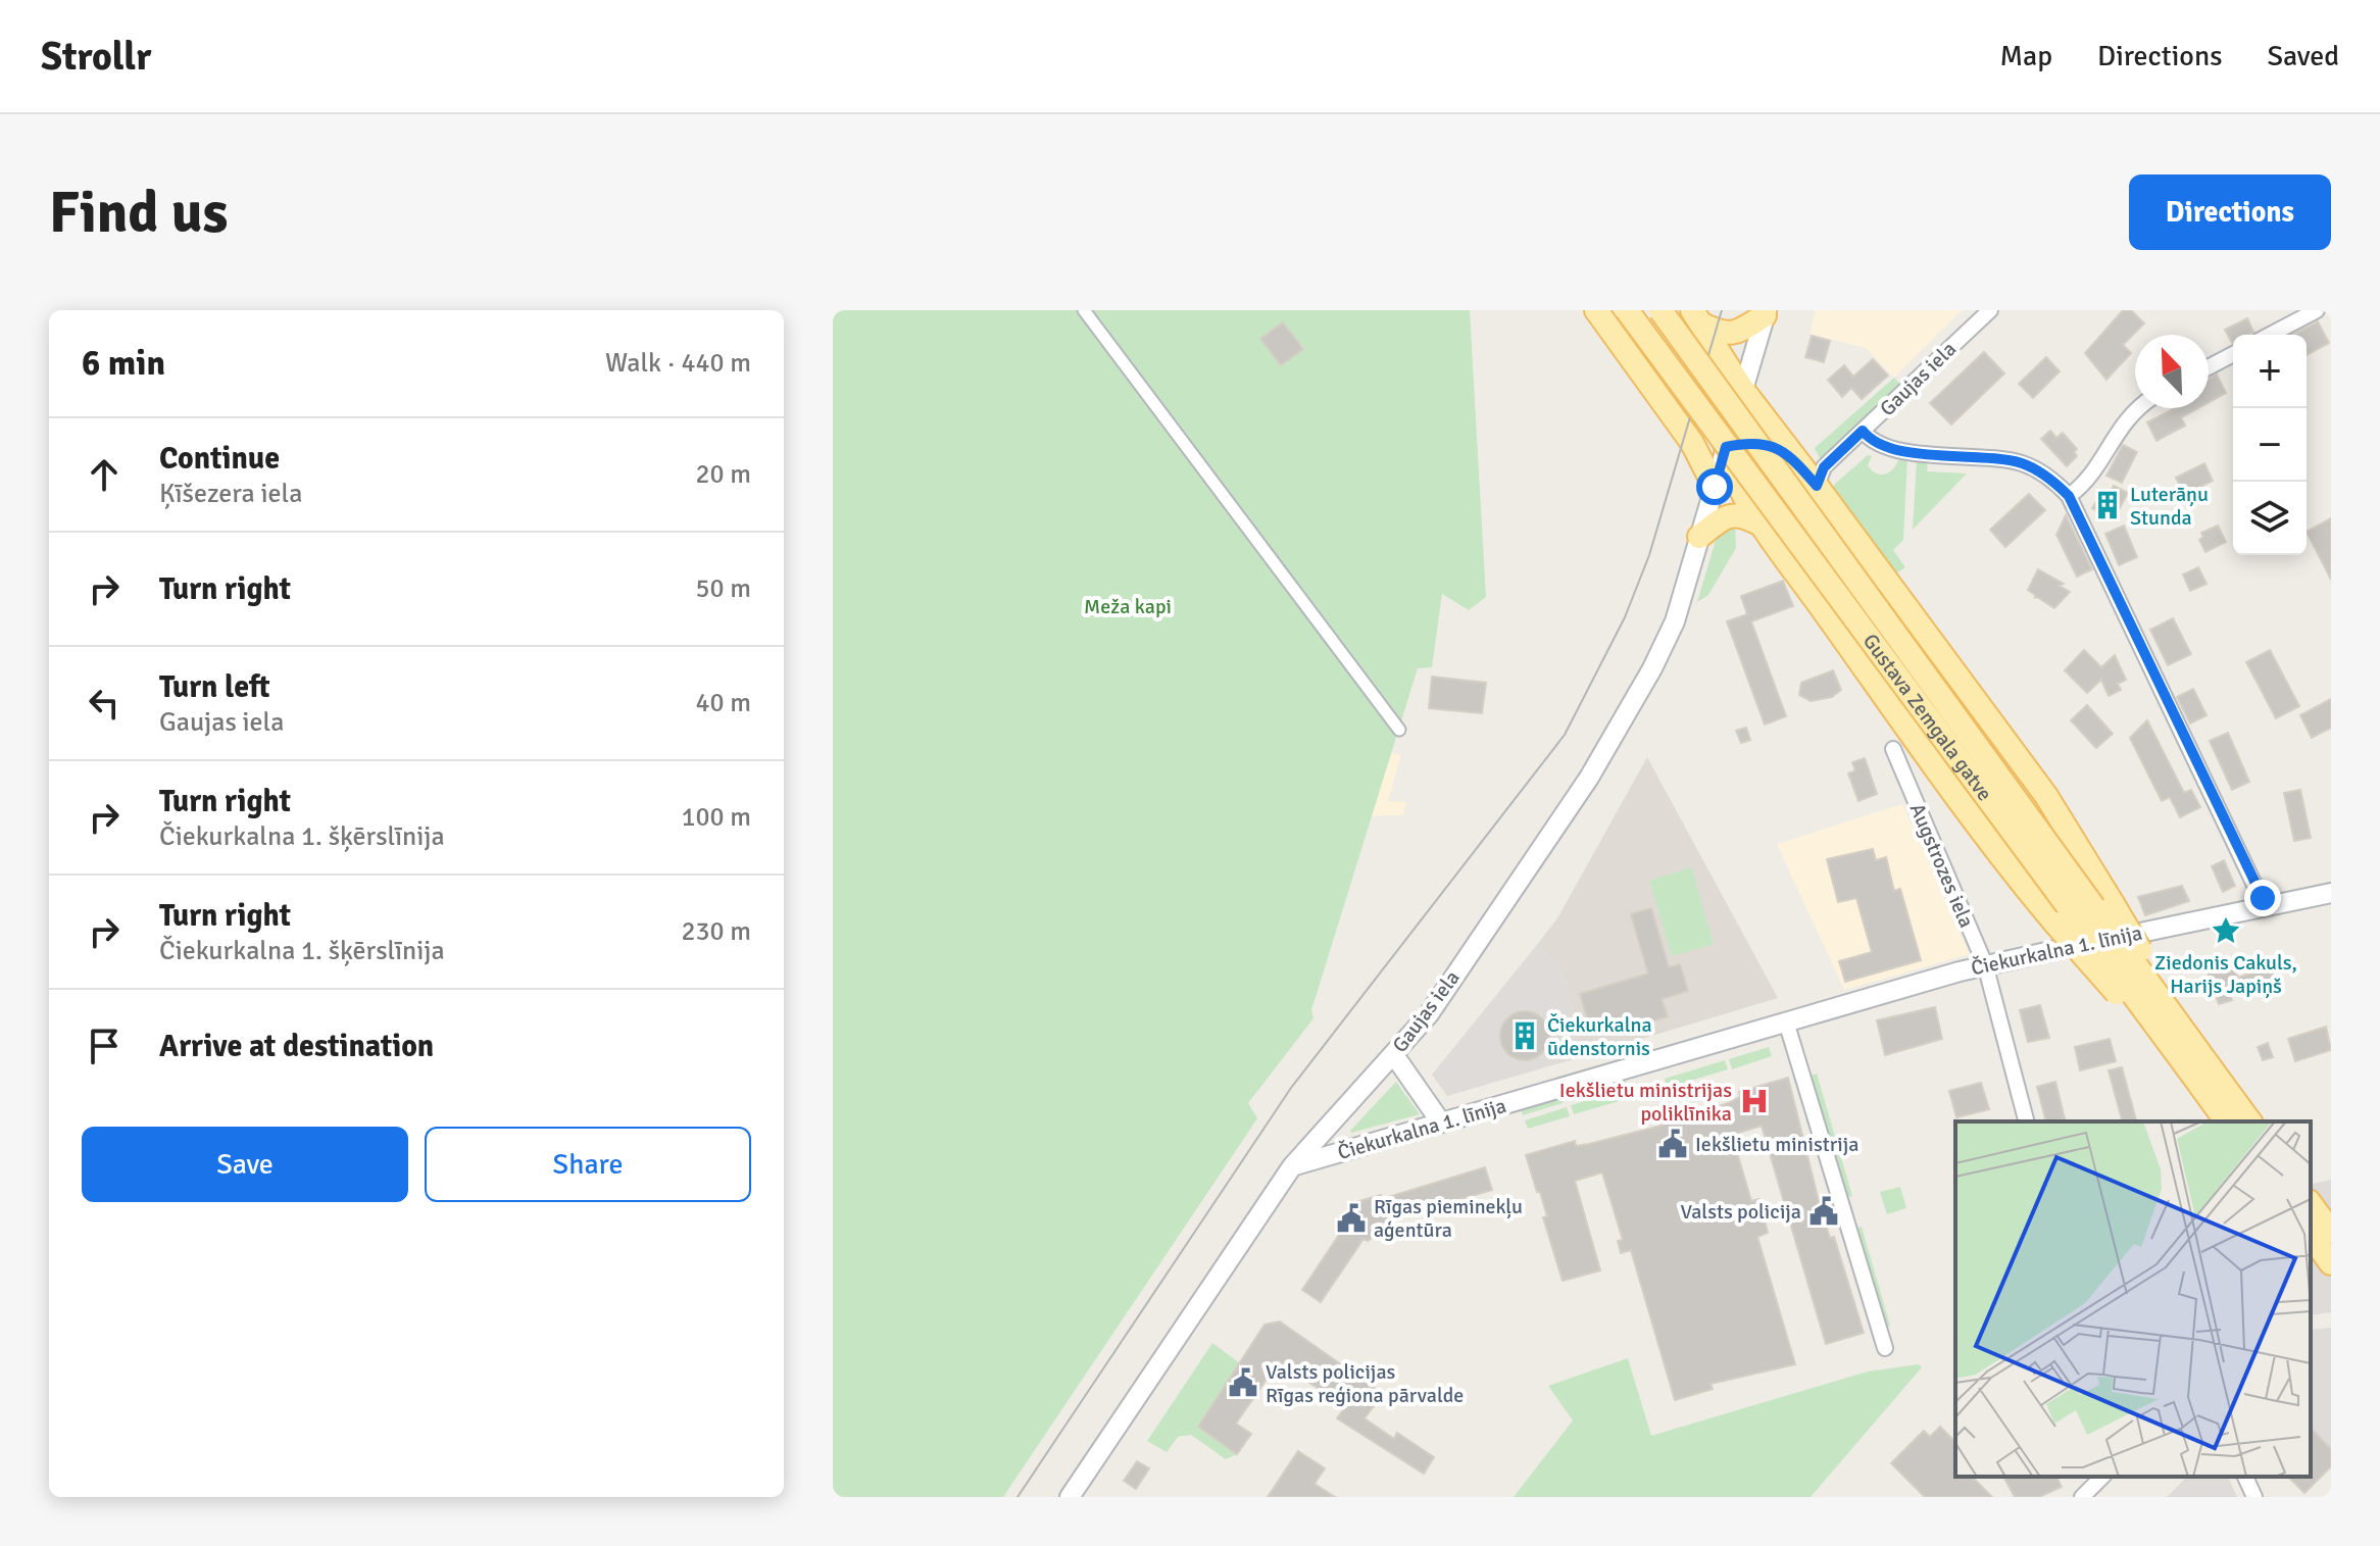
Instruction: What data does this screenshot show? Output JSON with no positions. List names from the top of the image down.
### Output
{
  "streets": {
    "main road": ["Gustava Zemgala gatve"],
    "street": ["Gaujas iela", "Augstrozes iela", "Čiekurkalna 1. līnija"]
  },
  "crossings": [
    ["Gaujas iela", "Čiekurkalna 1. līnija"],
    ["Augstrozes iela", "Čiekurkalna 1. līnija"]
  ],
  "parks": ["Meža kapi"],
  "places": {
    "building": ["Luterāņu Stunda", "Čiekurkalna ūdenstornis"],
    "place": ["Ziedonis Cakuls, Harijs Japiņš"],
    "hospital": ["Iekšlietu ministrijas poliklīnika"],
    "public building": [
      "Iekšlietu ministrija",
      "Valsts policija",
      "Rīgas pieminekļu aģentūra",
      "Valsts policijas Rīgas reģiona pārvalde"
    ]
  },
  "north": "top left",
  "page": {
    "header": "Strollr",
    "nav": ["Map", "Directions", "Saved"],
    "buttons": [
      "Directions",
      ["Save", "Share"]
    ],
    "title": "Find us",
    "heading": ["6 min", "Walk · 440 m"],
    "map_buttons": ["+", "−"],
    "list": [
      ["Continue", "Ķīšezera iela", "20 m"],
      ["Turn right", "50 m"],
      ["Turn left", "Gaujas iela", "40 m"],
      ["Turn right", "Čiekurkalna 1. šķērslīnija", "100 m"],
      ["Turn right", "Čiekurkalna 1. šķērslīnija", "230 m"],
      "Arrive at destination"
    ]
  }
}
